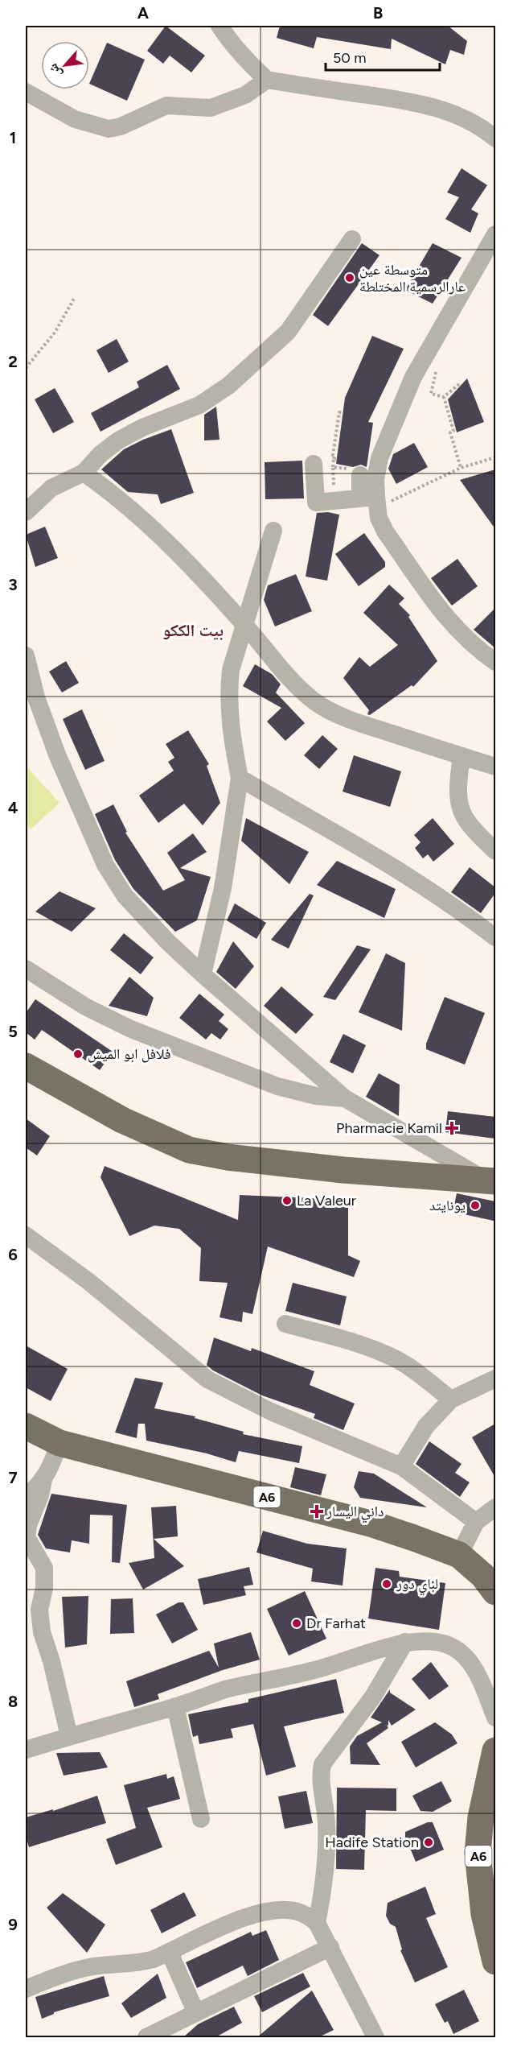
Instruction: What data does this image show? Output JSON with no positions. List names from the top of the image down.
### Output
{
  "streets": {
    "highway": ["A6"]
  },
  "districts": ["بيت الككو"],
  "places": {
    "other": [
      "متوسطة عين عارالرسمية المختلطة",
      "فلافل ابو الميش",
      "La Valeur",
      "يونايتد",
      "لباي دور",
      "Dr Farhat",
      "Hadife Station"
    ],
    "health": ["Pharmacie Kamil", "داني اليسار"]
  },
  "scale_bar": "50 m",
  "north": "bottom left",
  "grid": {
    "columns": ["A", "B"],
    "rows": [
      "1",
      "2",
      "3",
      "4",
      "5",
      "6",
      "7",
      "8",
      "9"
    ]
  }
}
